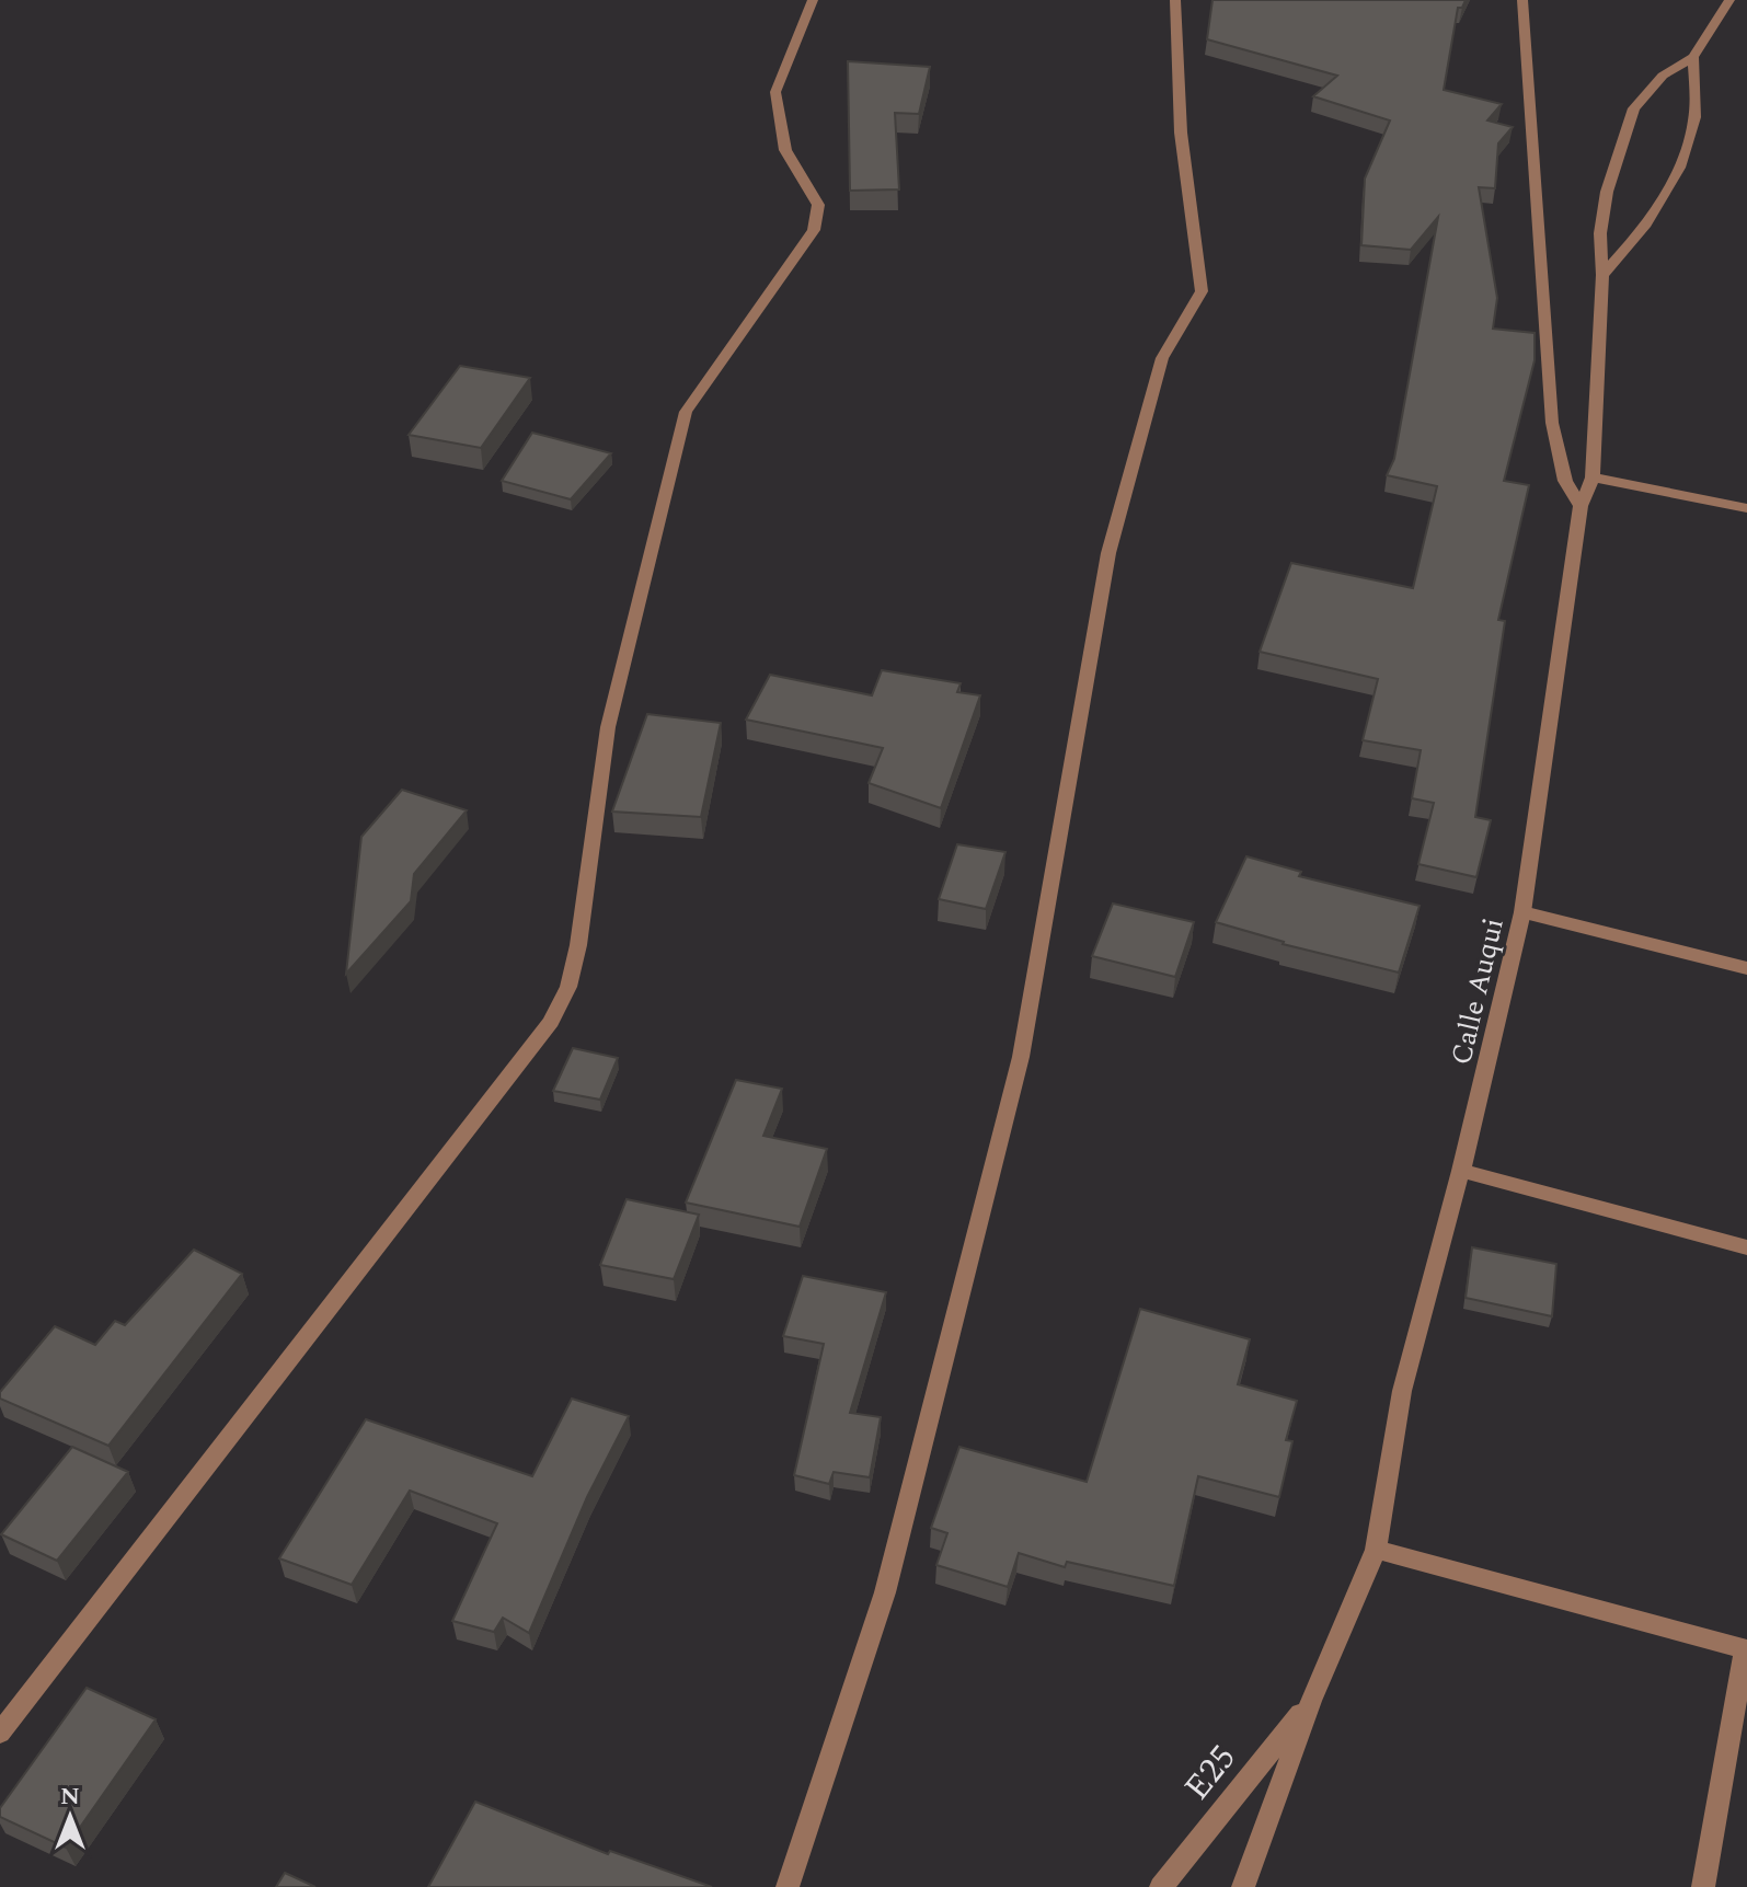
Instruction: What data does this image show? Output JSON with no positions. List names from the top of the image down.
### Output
{
  "streets": {
    "street": ["Calle Auqui", "E25"]
  },
  "crossings": [
    ["Calle Auqui", "E25"]
  ],
  "north": "top"
}
